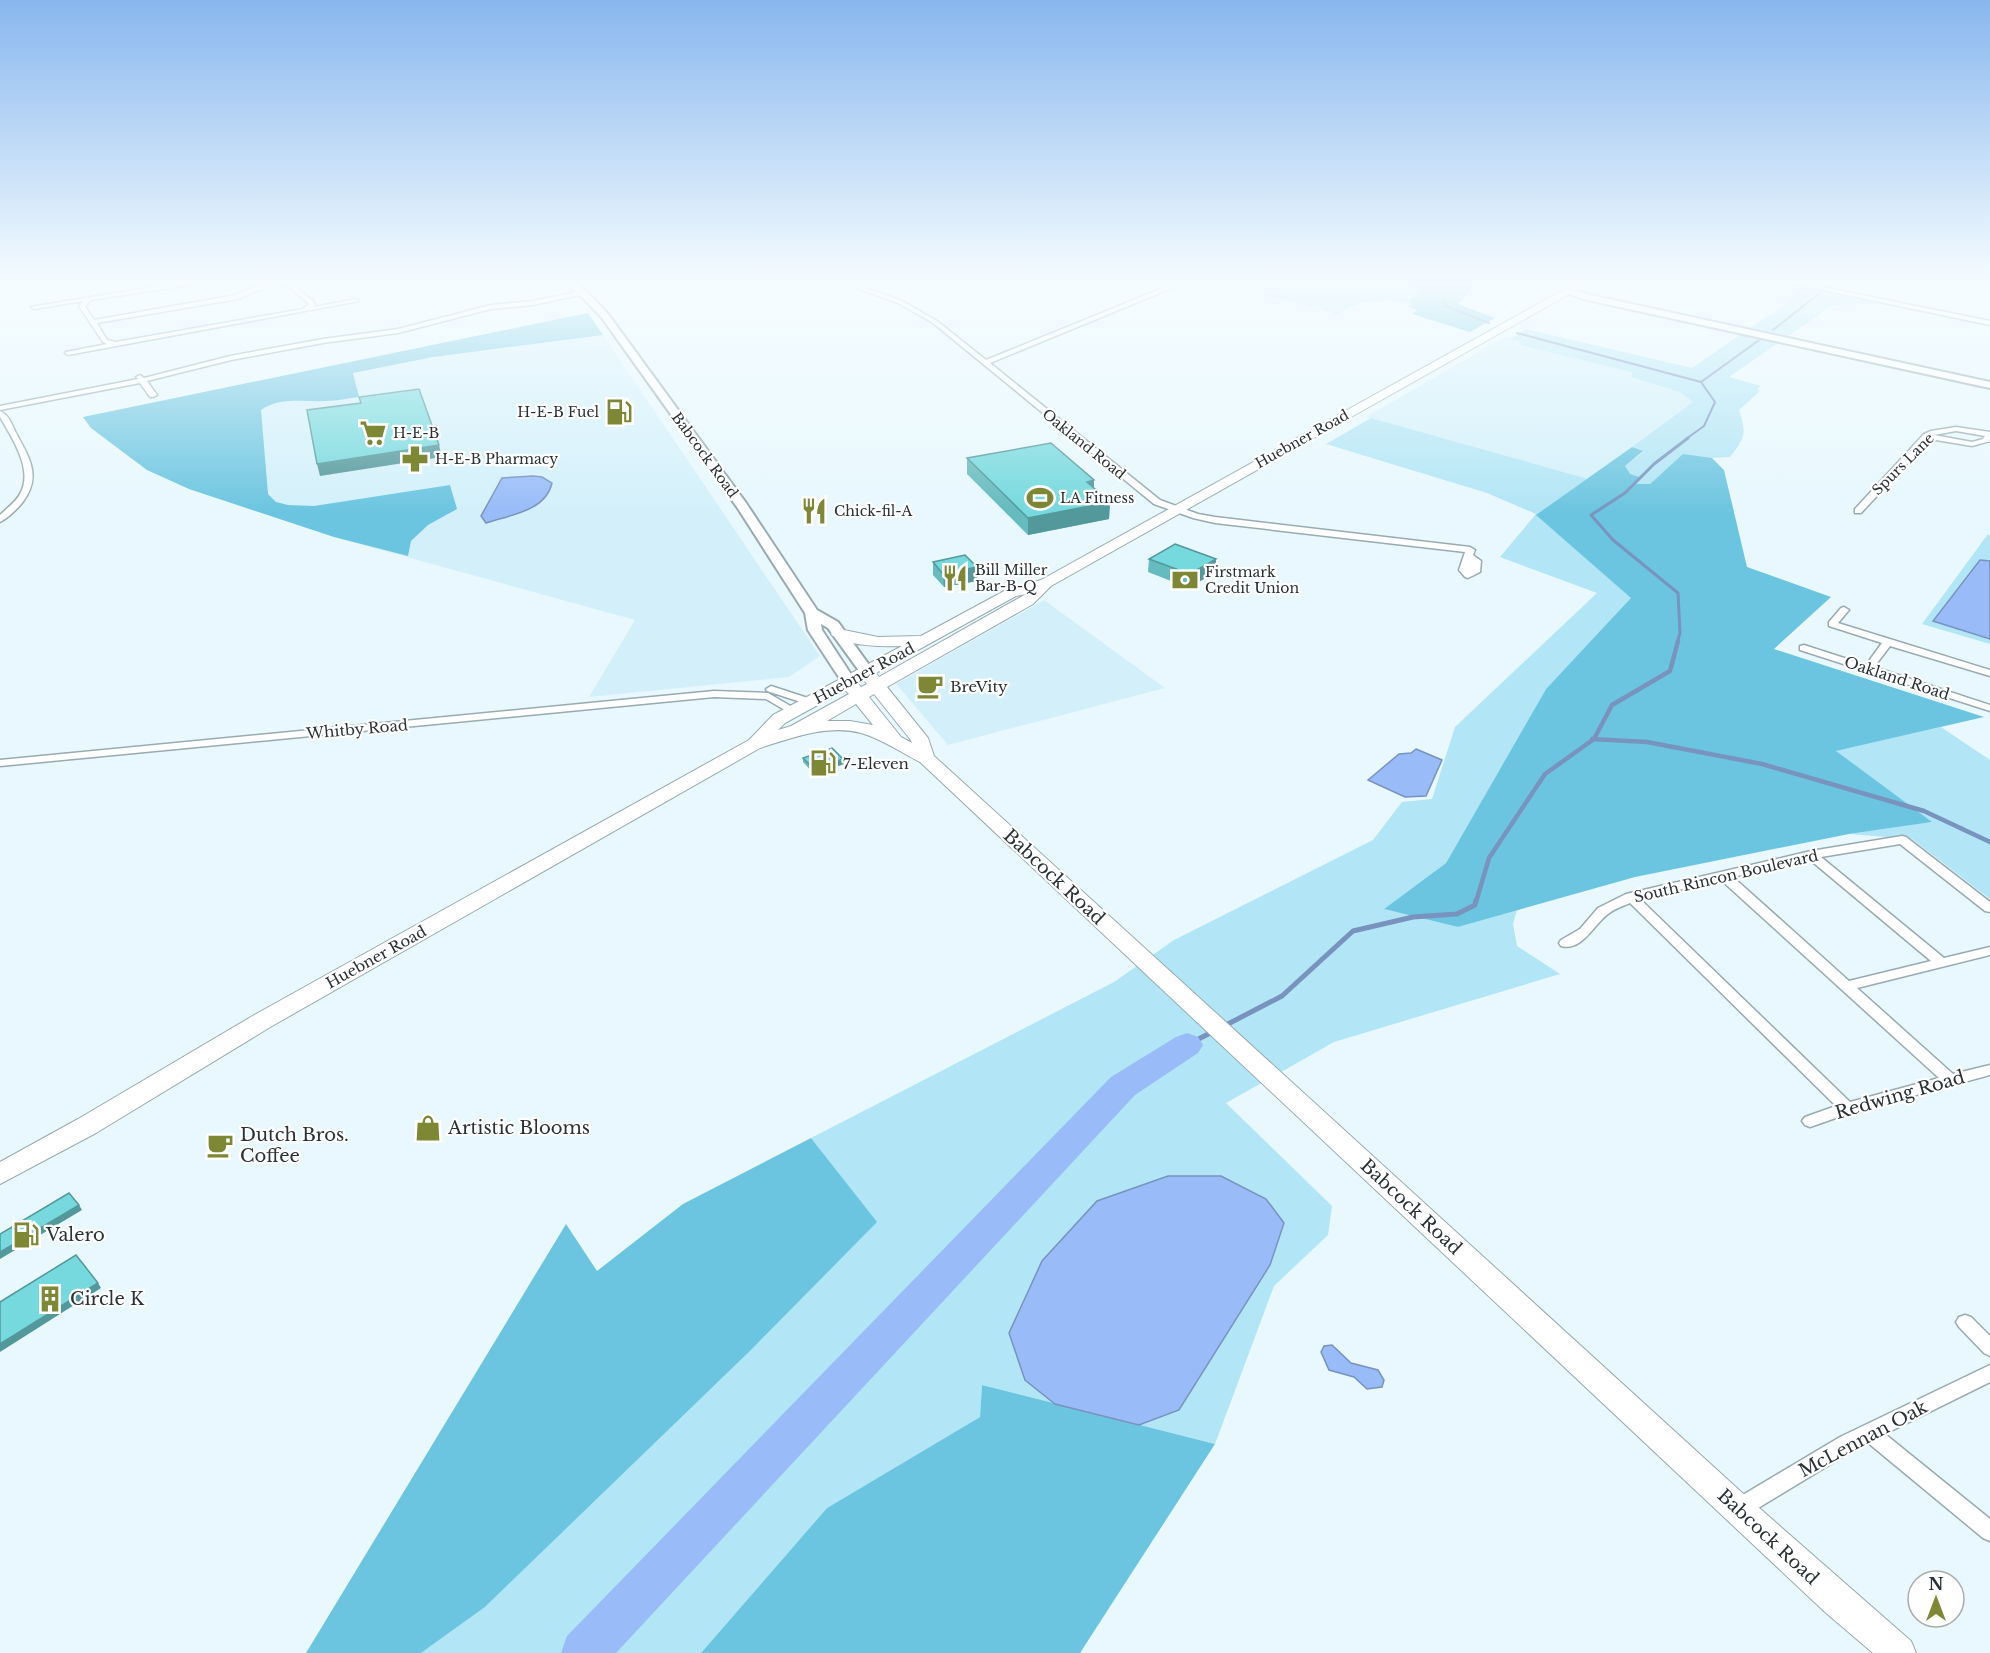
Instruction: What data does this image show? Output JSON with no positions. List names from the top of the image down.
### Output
{
  "streets": {
    "main road": ["Huebner Road", "Babcock Road"],
    "street": [
      "Oakland Road",
      "Spurs Lane",
      "Whitby Road",
      "South Rincon Boulevard",
      "Redwing Road",
      "McLennan Oak"
    ]
  },
  "crossings": [
    ["Huebner Road", "Oakland Road"],
    ["Huebner Road", "Babcock Road"],
    ["Huebner Road", "Whitby Road"],
    ["Babcock Road", "McLennan Oak"]
  ],
  "places": {
    "fuel station": ["H-E-B Fuel", "7-Eleven", "Valero"],
    "supermarket": ["H-E-B"],
    "pharmacy": ["H-E-B Pharmacy"],
    "sports": ["LA Fitness"],
    "restaurant": ["Chick-fil-A", "Bill Miller Bar-B-Q"],
    "bank": ["Firstmark Credit Union"],
    "cafe": ["BreVity", "Dutch Bros. Coffee"],
    "shop": ["Artistic Blooms"],
    "building": ["Circle K"]
  },
  "north": "top"
}
